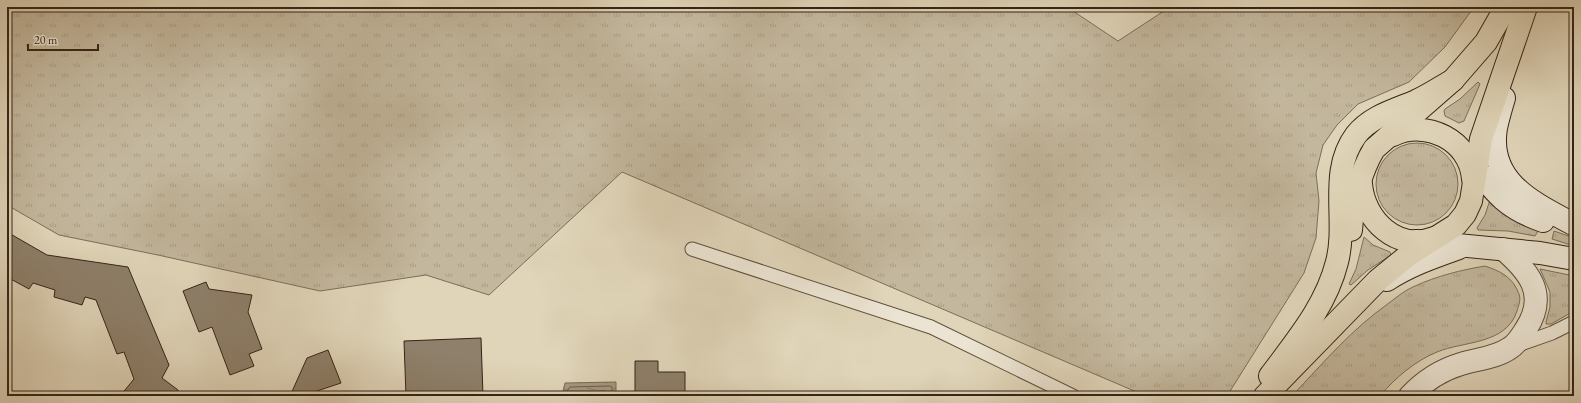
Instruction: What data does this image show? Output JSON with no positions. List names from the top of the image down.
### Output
{
  "scale_bar": "20 m"
}
